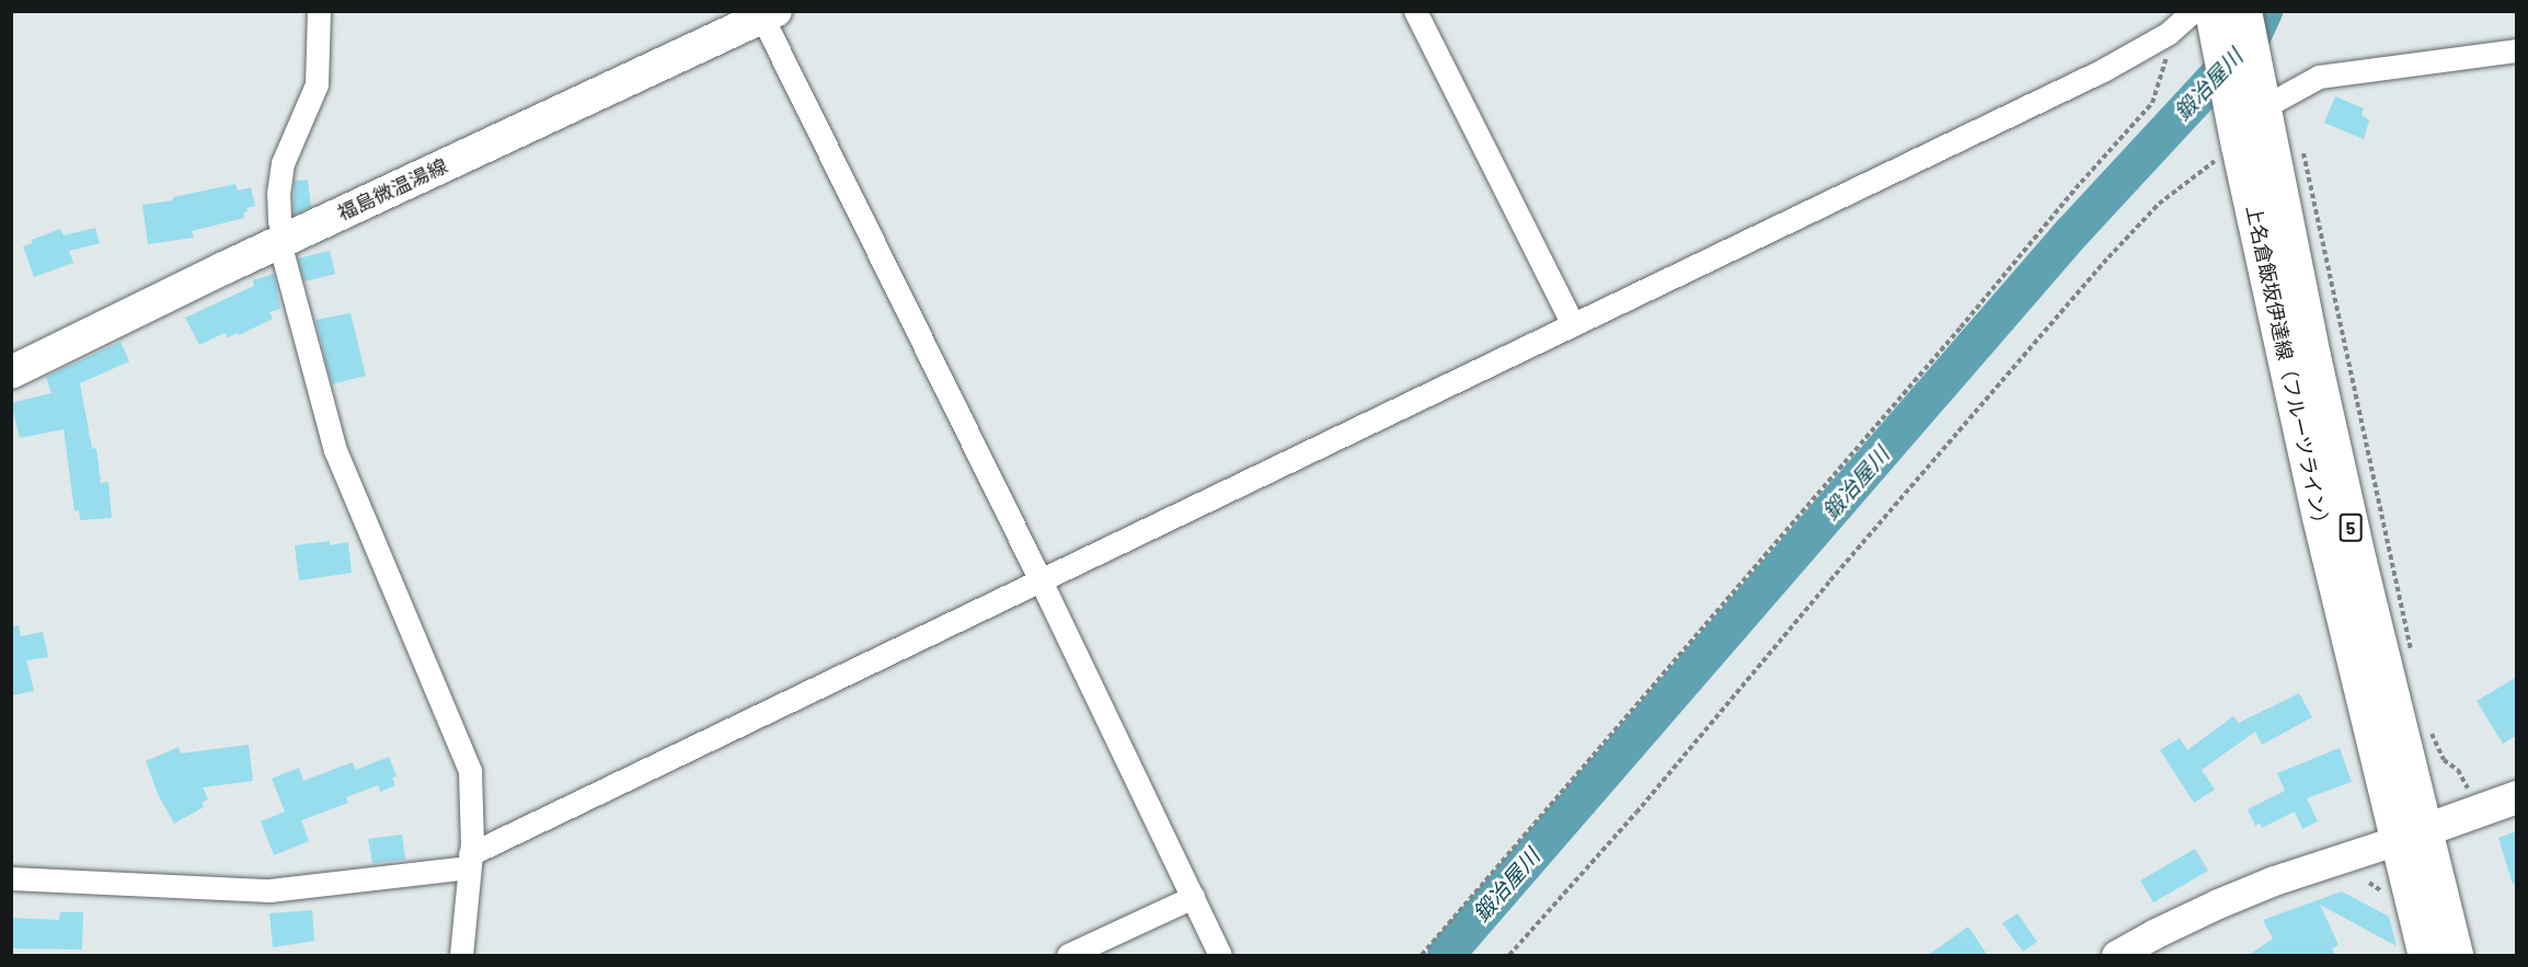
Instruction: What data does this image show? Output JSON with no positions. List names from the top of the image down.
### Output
{
  "streets": {
    "main road": ["福島微温湯線", "上名倉飯坂伊達線（フルーツライン）", "5"]
  },
  "water": ["鍛冶屋川"]
}
